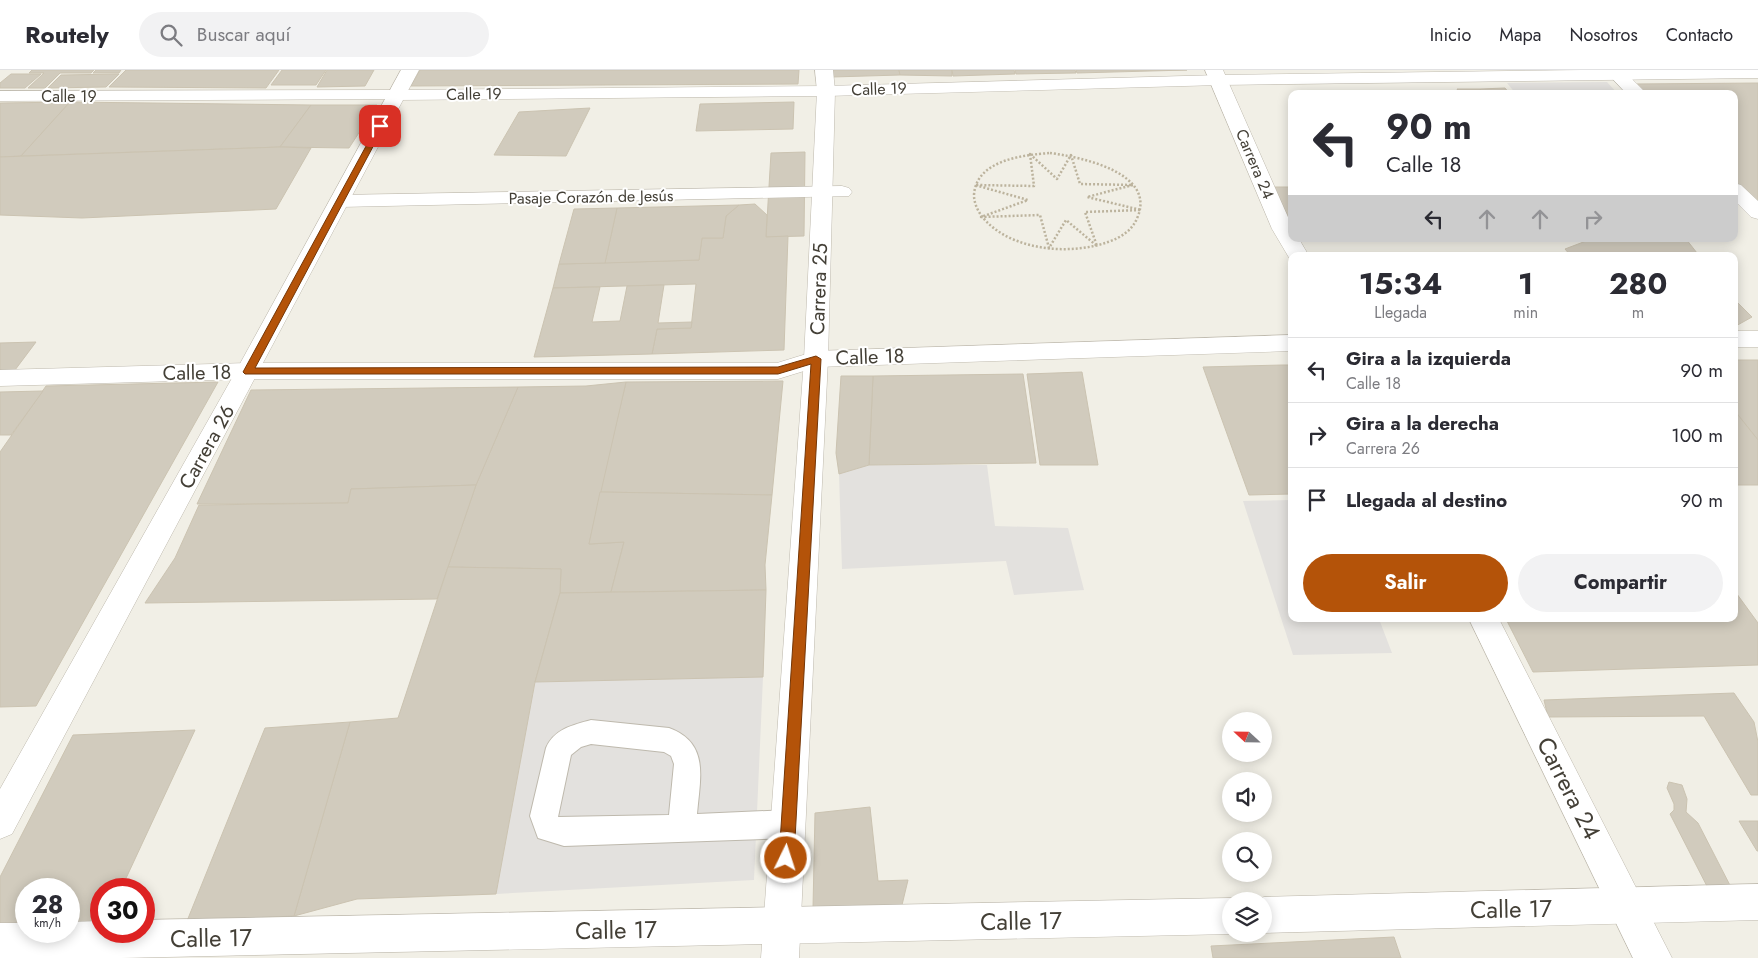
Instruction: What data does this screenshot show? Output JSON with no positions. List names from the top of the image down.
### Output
{
  "streets": {
    "street": [
      "Calle 19",
      "Carrera 24",
      "Pasaje Corazón de Jesús",
      "Carrera 25",
      "Calle 18",
      "Carrera 26",
      "Calle 17"
    ]
  },
  "crossings": [
    ["Calle 19", "Carrera 24"],
    ["Calle 19", "Carrera 25"],
    ["Calle 19", "Carrera 26"],
    ["Carrera 24", "Calle 17"],
    ["Pasaje Corazón de Jesús", "Carrera 25"],
    ["Pasaje Corazón de Jesús", "Carrera 26"],
    ["Carrera 25", "Calle 18"],
    ["Carrera 25", "Calle 17"],
    ["Calle 18", "Carrera 26"]
  ],
  "north": "left",
  "page": {
    "header": "Routely",
    "search": "Buscar aquí",
    "nav": [
      "Inicio",
      "Mapa",
      "Nosotros",
      "Contacto"
    ],
    "turn": ["90 m", "Calle 18"],
    "eta": [
      "15:34",
      "Llegada",
      "1",
      "min",
      "280",
      "m"
    ],
    "list": [
      {
        "name": "Gira a la izquierda",
        "note": "Calle 18",
        "value": "90 m"
      },
      {
        "name": "Gira a la derecha",
        "note": "Carrera 26",
        "value": "100 m"
      },
      {
        "name": "Llegada al destino",
        "value": "90 m"
      }
    ],
    "buttons": ["Salir", "Compartir"],
    "speed": "28 km/h",
    "limit": "30"
  }
}
